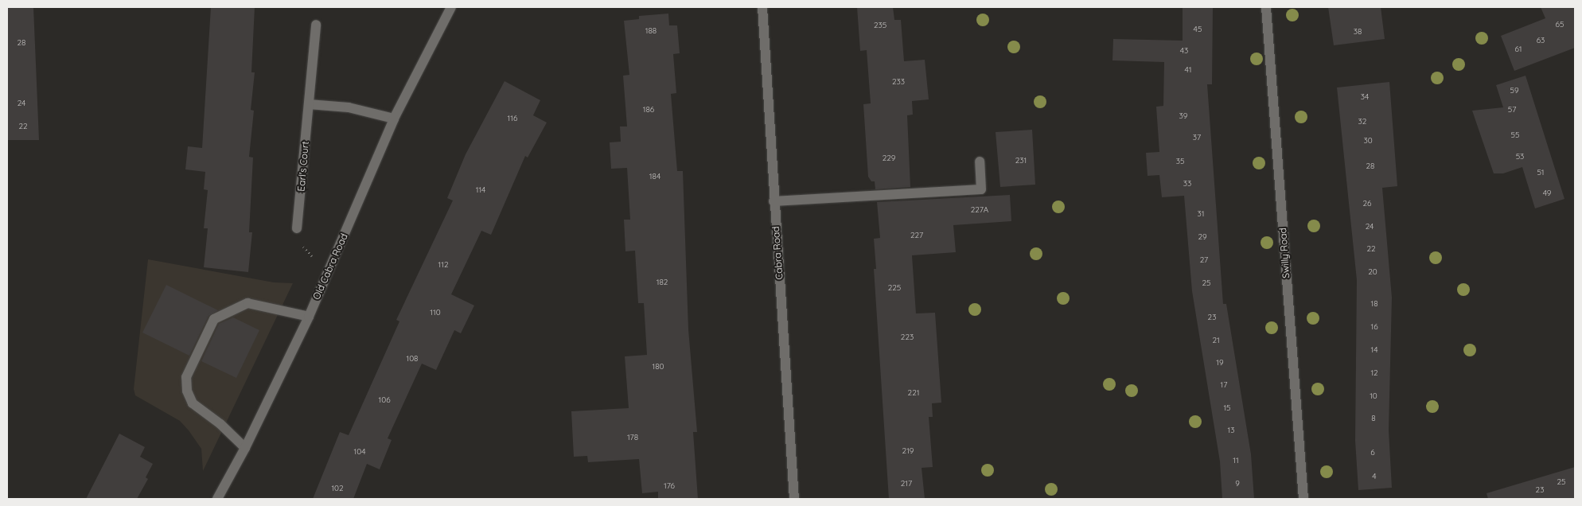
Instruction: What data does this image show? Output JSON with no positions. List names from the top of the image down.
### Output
{
  "streets": {
    "main road": [
      "Earl's Court",
      "Cabra Road",
      "Swilly Road",
      "Old Cabra Road"
    ]
  },
  "house_numbers": [
    "65",
    "235",
    "45",
    "188",
    "38",
    "63",
    "28",
    "61",
    "43",
    "41",
    "233",
    "59",
    "34",
    "24",
    "186",
    "57",
    "39",
    "116",
    "32",
    "22",
    "55",
    "37",
    "30",
    "53",
    "229",
    "231",
    "35",
    "28",
    "51",
    "184",
    "33",
    "114",
    "49",
    "26",
    "227A",
    "31",
    "24",
    "227",
    "29",
    "22",
    "27",
    "112",
    "20",
    "182",
    "25",
    "225",
    "18",
    "110",
    "23",
    "16",
    "223",
    "21",
    "14",
    "108",
    "19",
    "180",
    "12",
    "17",
    "221",
    "10",
    "106",
    "15",
    "8",
    "13",
    "178",
    "219",
    "104",
    "6",
    "11",
    "4",
    "25",
    "217",
    "9",
    "176",
    "102",
    "23"
  ]
}
